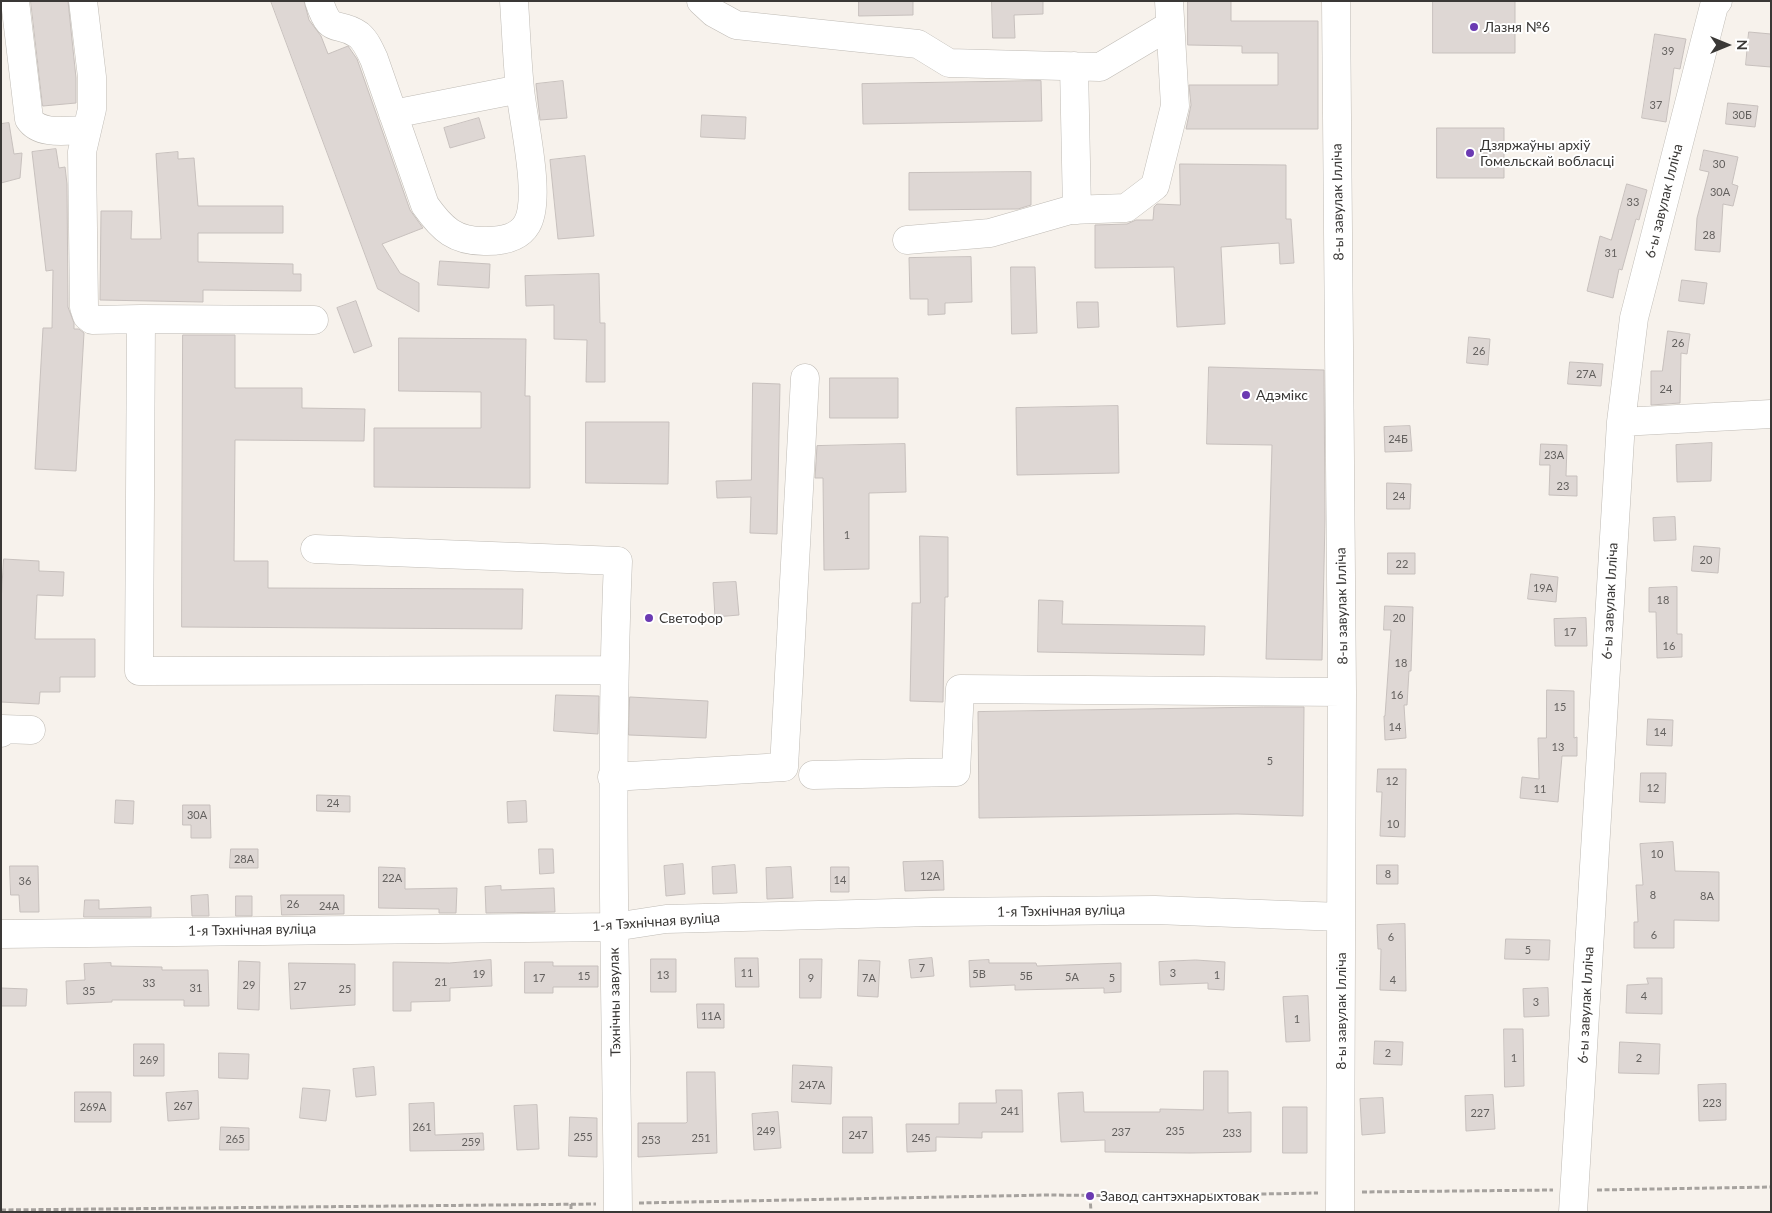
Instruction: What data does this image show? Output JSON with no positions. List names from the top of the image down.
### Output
{
  "streets": {
    "street": [
      "6-ы завулак Ілліча",
      "8-ы завулак Ілліча",
      "1-я Тэхнічная вуліца",
      "Тэхнічны завулак"
    ]
  },
  "crossings": [
    ["8-ы завулак Ілліча", "1-я Тэхнічная вуліца"],
    ["1-я Тэхнічная вуліца", "Тэхнічны завулак"]
  ],
  "places": [
    "Лазня №6",
    "Дзяржаўны архіў Гомельскай вобласці",
    "Адэмікс",
    "Светофор",
    "Завод сантэхнарыхтовак"
  ],
  "house_numbers": [
    "39",
    "37",
    "30Б",
    "30",
    "30А",
    "33",
    "28",
    "31",
    "26",
    "26",
    "27А",
    "24",
    "24Б",
    "23А",
    "23",
    "24",
    "1",
    "20",
    "22",
    "19А",
    "18",
    "20",
    "17",
    "16",
    "18",
    "16",
    "15",
    "14",
    "14",
    "13",
    "5",
    "12",
    "12",
    "11",
    "24",
    "30А",
    "10",
    "10",
    "28А",
    "8",
    "12А",
    "22А",
    "14",
    "36",
    "8",
    "8А",
    "26",
    "24А",
    "6",
    "6",
    "5",
    "7",
    "11",
    "3",
    "19",
    "5В",
    "13",
    "1",
    "15",
    "5Б",
    "5А",
    "17",
    "9",
    "7А",
    "5",
    "4",
    "21",
    "33",
    "29",
    "27",
    "31",
    "25",
    "35",
    "4",
    "3",
    "11А",
    "1",
    "2",
    "1",
    "2",
    "269",
    "247А",
    "223",
    "267",
    "269А",
    "241",
    "227",
    "261",
    "249",
    "235",
    "237",
    "233",
    "247",
    "255",
    "251",
    "245",
    "265",
    "253",
    "259"
  ],
  "north": "right"
}
